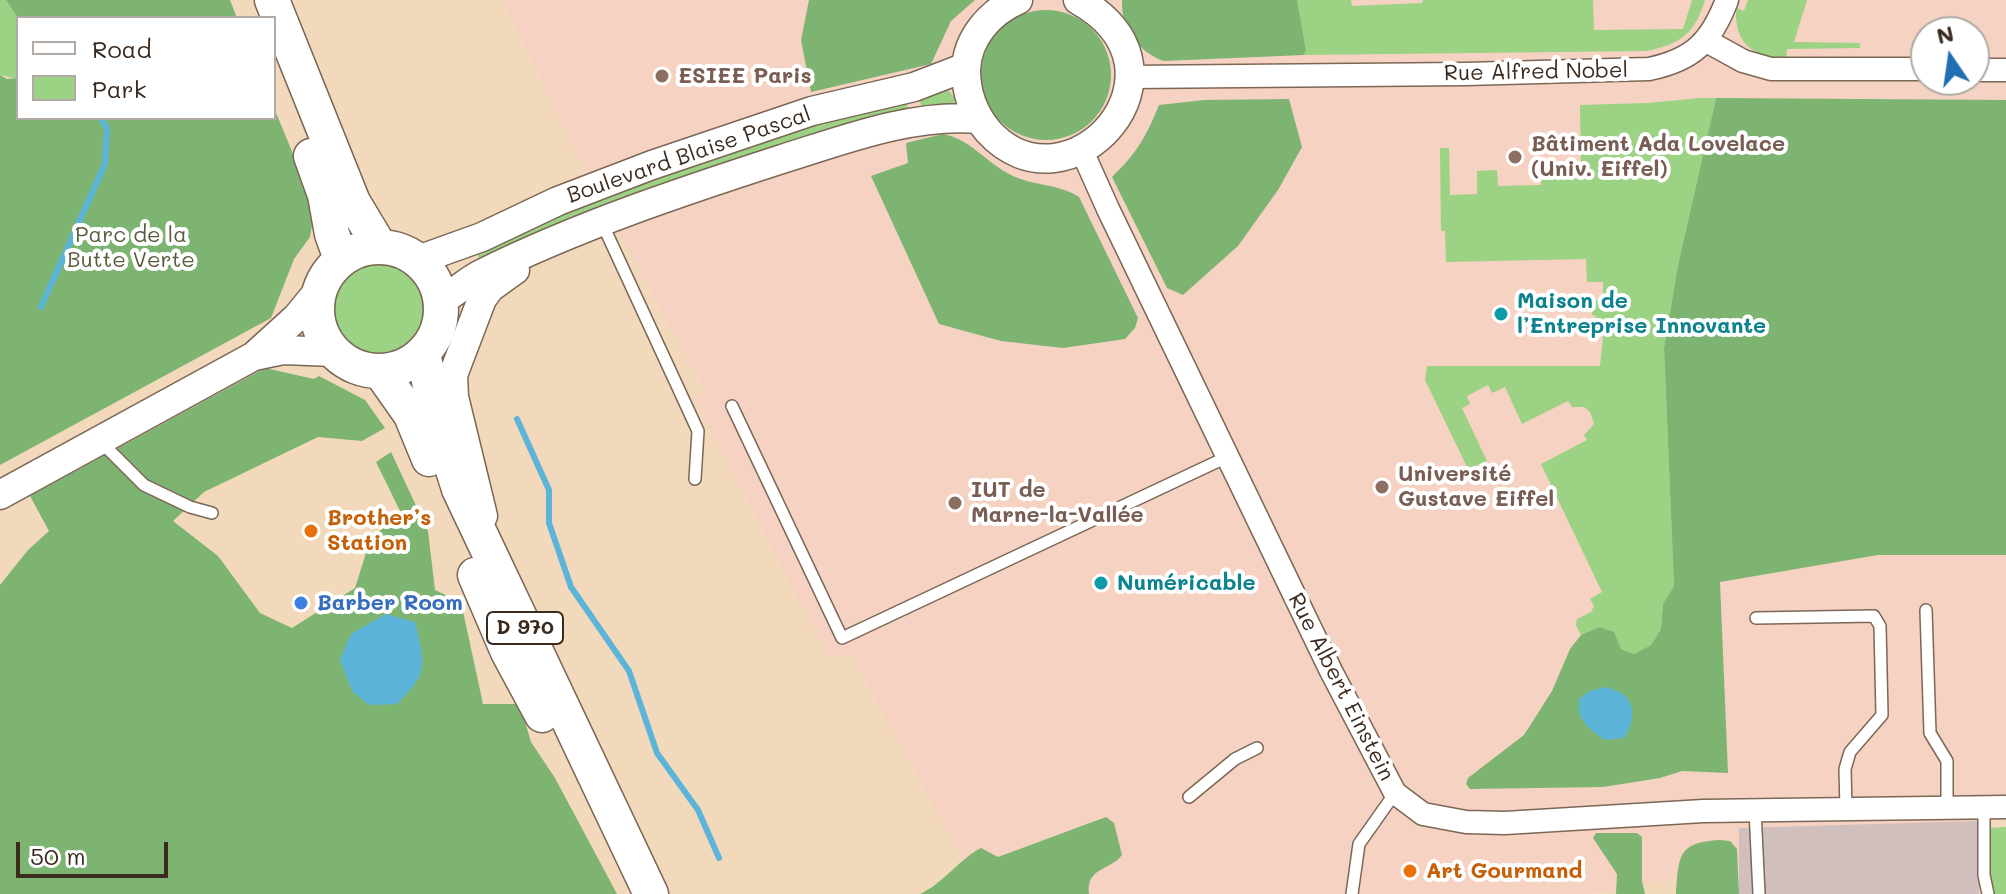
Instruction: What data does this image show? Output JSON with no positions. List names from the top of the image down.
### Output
{
  "streets": {
    "main road": ["D 970"],
    "street": ["Rue Alfred Nobel", "Boulevard Blaise Pascal", "Rue Albert Einstein"]
  },
  "crossings": [
    ["Boulevard Blaise Pascal", "D 970"]
  ],
  "parks": ["Parc de la Butte Verte"],
  "places": [
    "ESIEE Paris",
    "Bâtiment Ada Lovelace (Univ. Eiffel)",
    "Maison de l’Entreprise Innovante",
    "Université Gustave Eiffel",
    "IUT de Marne-la-Vallée",
    "Brother’s Station",
    "Numéricable",
    "Barber Room",
    "Art Gourmand"
  ],
  "legend": ["Road", "Park"],
  "scale_bar": "50 m",
  "north": "top"
}
